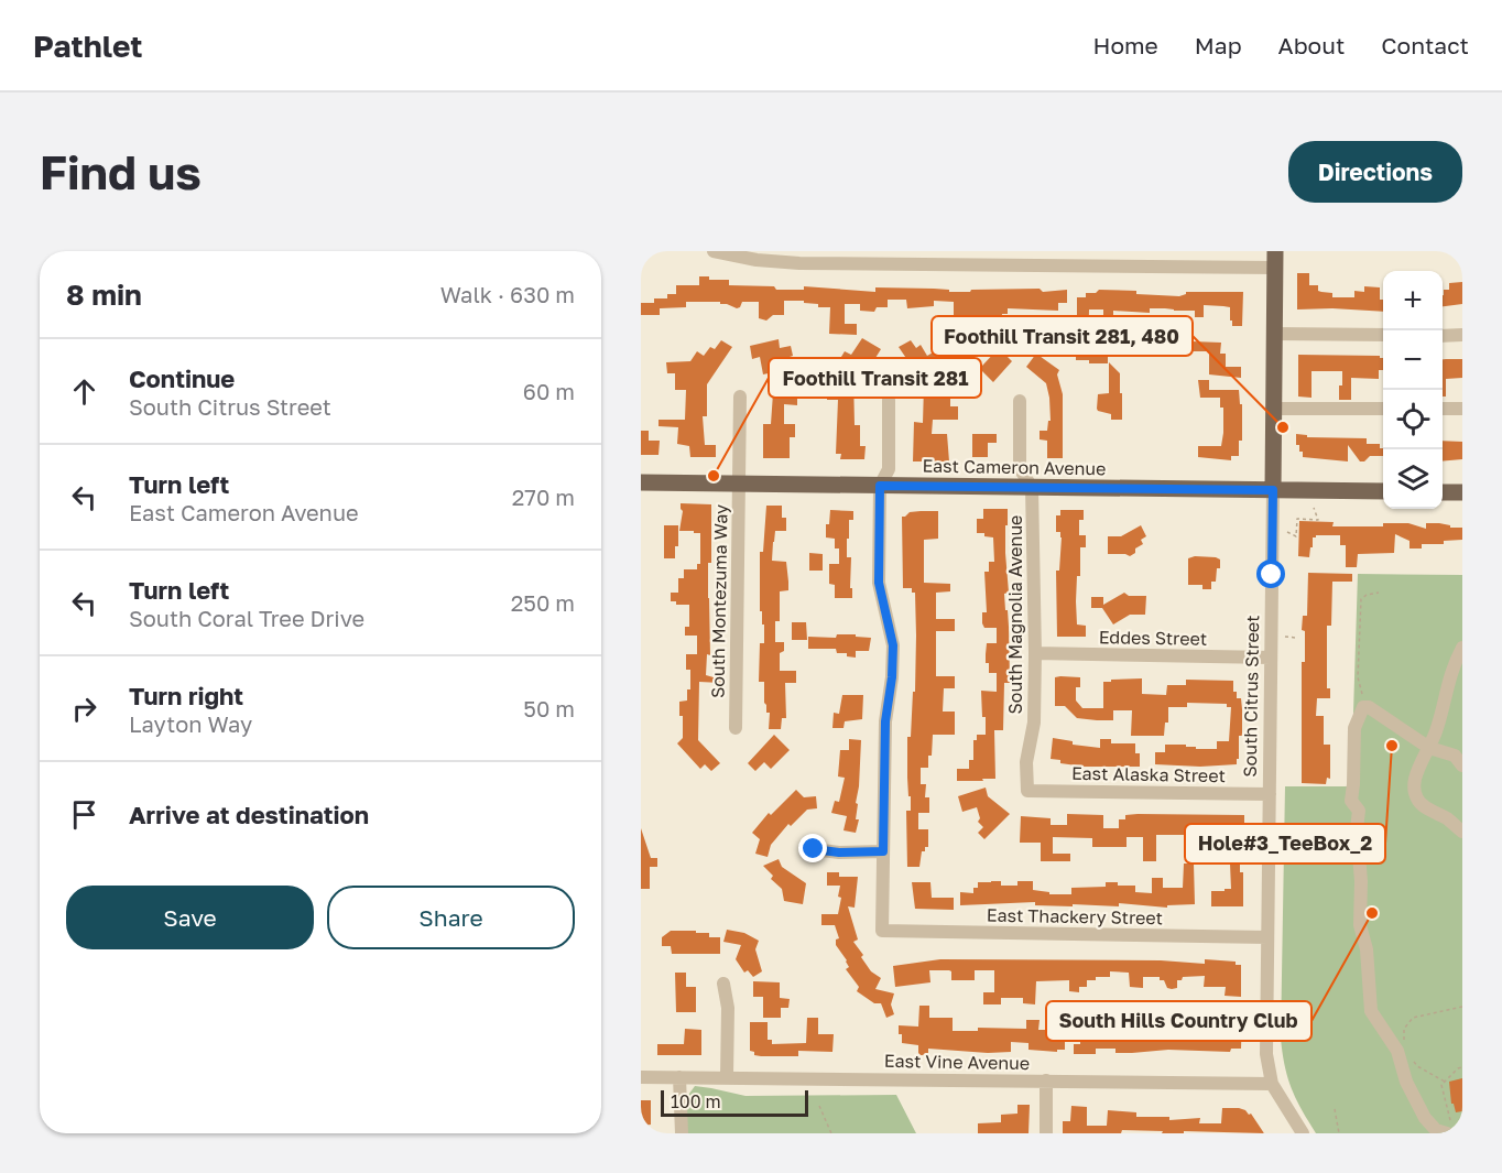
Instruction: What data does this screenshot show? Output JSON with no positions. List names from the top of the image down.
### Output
{
  "streets": {
    "main road": ["East Cameron Avenue", "South Citrus Street"],
    "street": [
      "South Montezuma Way",
      "South Magnolia Avenue",
      "Eddes Street",
      "East Alaska Street",
      "East Thackery Street",
      "East Vine Avenue"
    ]
  },
  "crossings": [
    ["East Cameron Avenue", "South Montezuma Way"],
    ["East Cameron Avenue", "South Magnolia Avenue"],
    ["East Cameron Avenue", "South Citrus Street"],
    ["South Magnolia Avenue", "Eddes Street"],
    ["South Magnolia Avenue", "East Alaska Street"],
    ["Eddes Street", "South Citrus Street"],
    ["South Citrus Street", "East Alaska Street"],
    ["South Citrus Street", "East Thackery Street"],
    ["South Citrus Street", "East Vine Avenue"]
  ],
  "places": [
    "Foothill Transit 281, 480",
    "Foothill Transit 281",
    "Hole#3_TeeBox_2",
    "South Hills Country Club"
  ],
  "scale_bar": "100 m",
  "page": {
    "header": "Pathlet",
    "nav": [
      "Home",
      "Map",
      "About",
      "Contact"
    ],
    "buttons": [
      "Directions",
      ["Save", "Share"]
    ],
    "title": "Find us",
    "heading": ["8 min", "Walk · 630 m"],
    "map_buttons": ["+", "−"],
    "list": [
      ["Continue", "South Citrus Street", "60 m"],
      ["Turn left", "East Cameron Avenue", "270 m"],
      ["Turn left", "South Coral Tree Drive", "250 m"],
      ["Turn right", "Layton Way", "50 m"],
      "Arrive at destination"
    ],
    "scale": "100 m"
  }
}
